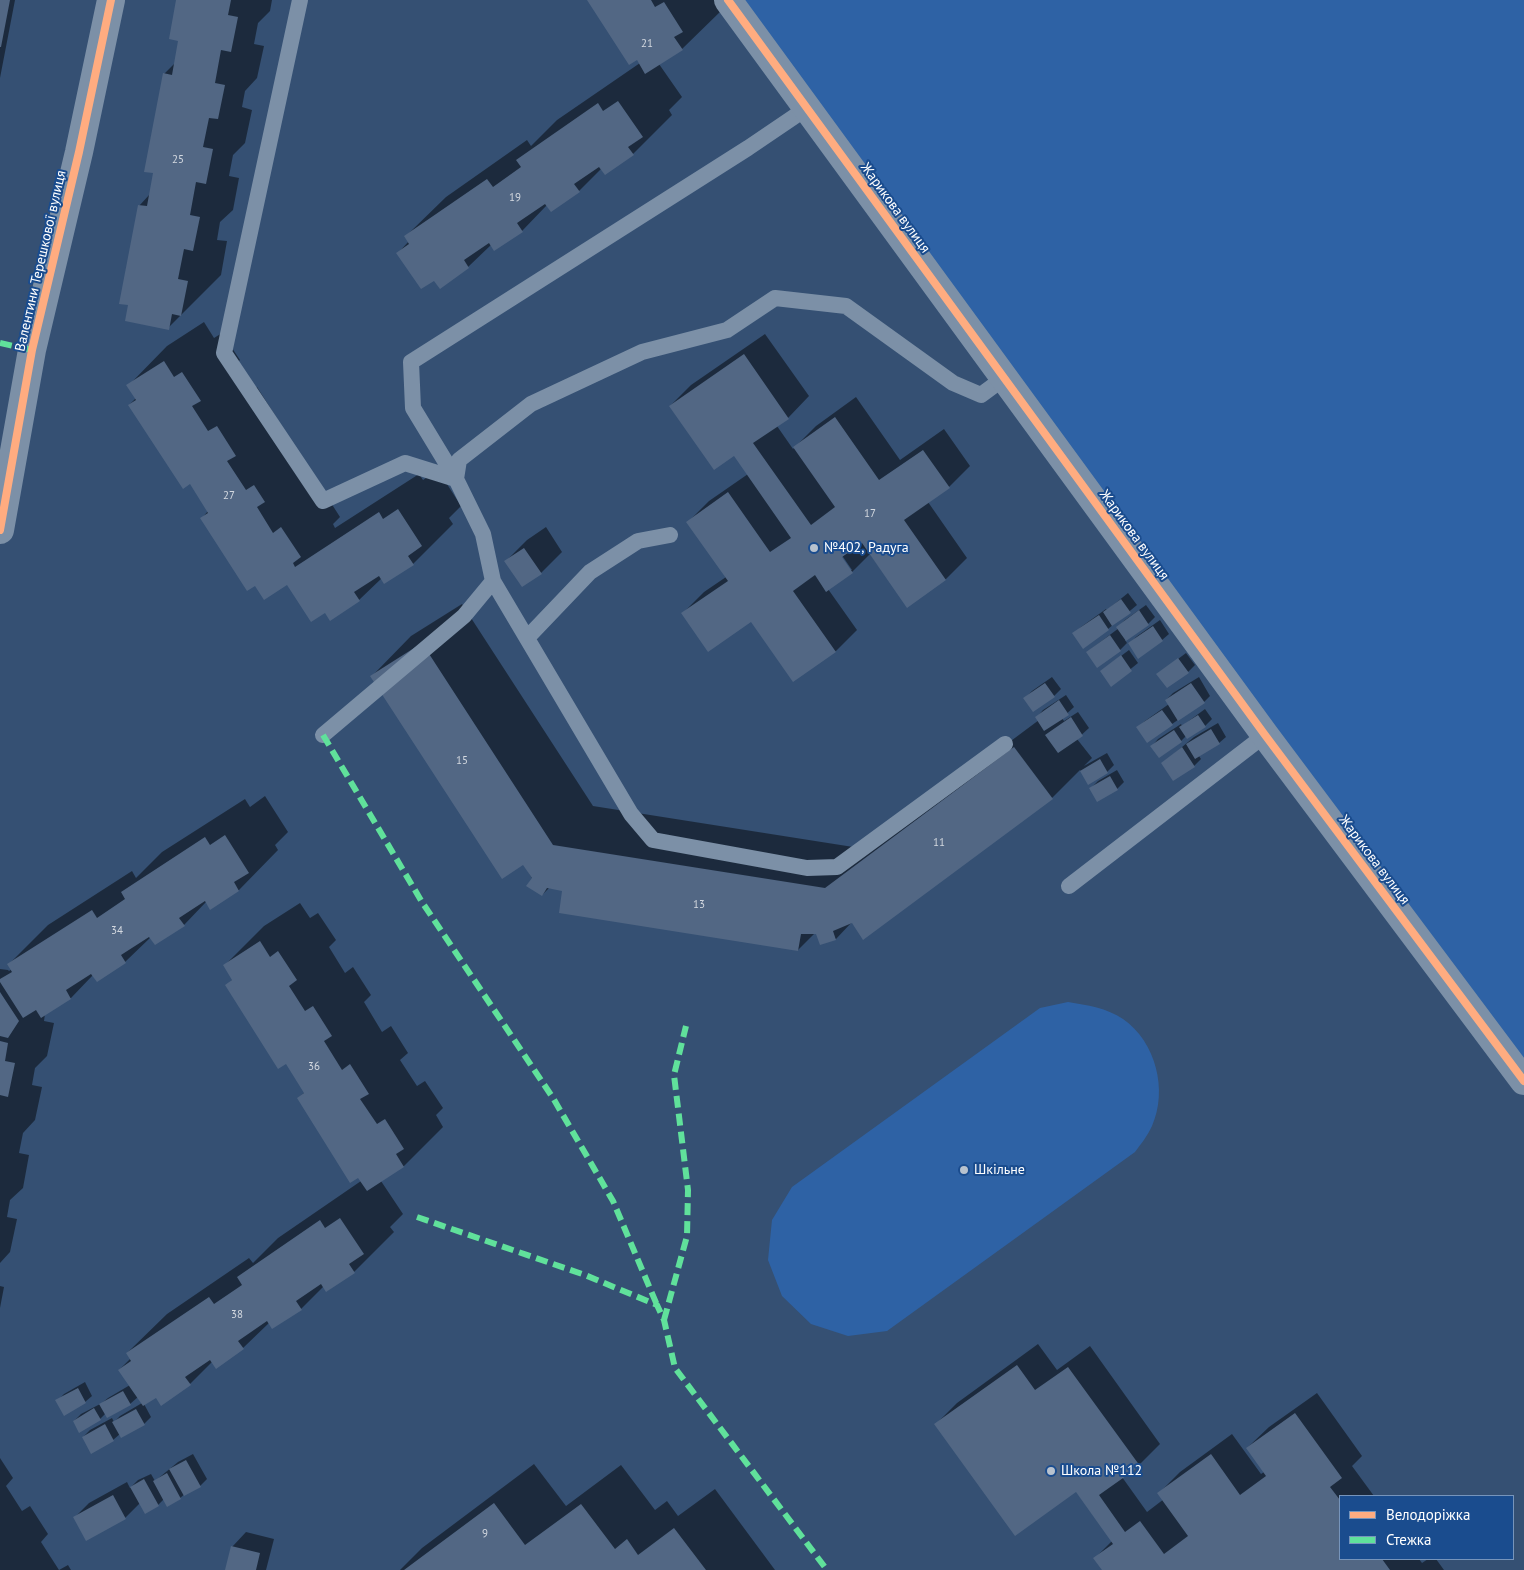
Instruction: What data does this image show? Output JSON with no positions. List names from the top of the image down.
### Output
{
  "streets": {
    "street": ["Жарикова вулиця", "Валентини Терешкової вулиця"]
  },
  "places": ["№402, Радуга", "Шкільне", "Школа №112"],
  "house_numbers": [
    "21",
    "25",
    "19",
    "27",
    "17",
    "15",
    "11",
    "13",
    "34",
    "36",
    "38",
    "9"
  ],
  "legend": ["Велодоріжка", "Стежка"]
}
